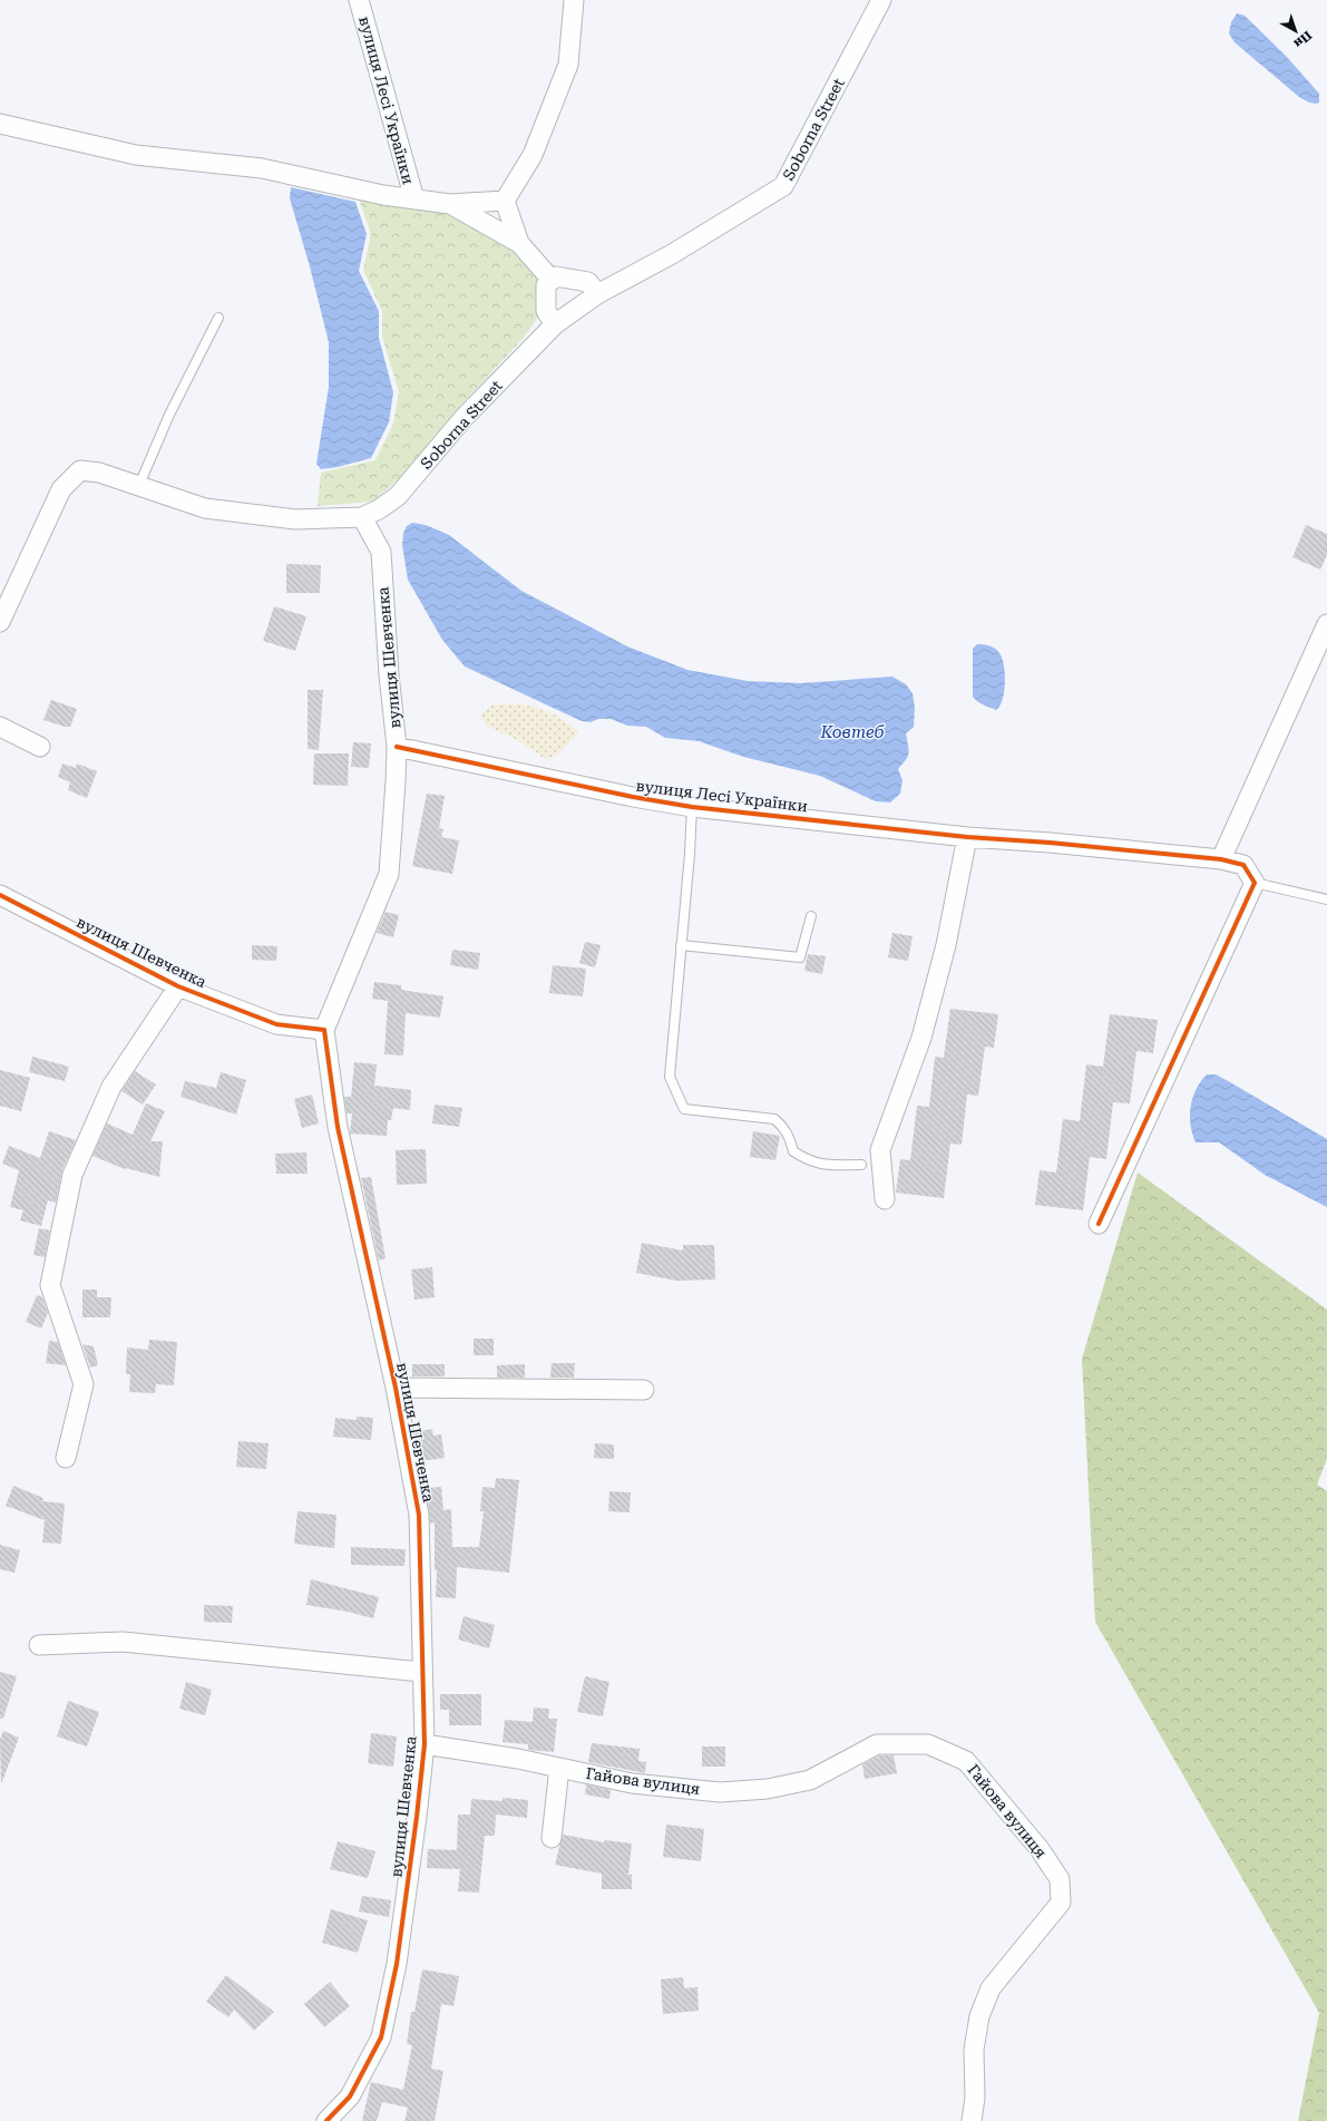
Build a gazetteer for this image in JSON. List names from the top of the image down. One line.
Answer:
{"streets":{"street":["вулиця Лесі Українки","Soborna Street","вулиця Шевченка","Гайова вулиця"]},"crossings":[["вулиця Лесі Українки","вулиця Шевченка"],["Soborna Street","вулиця Шевченка"],["вулиця Шевченка","Гайова вулиця"]],"water":["Ковтеб"],"north":"bottom right"}
